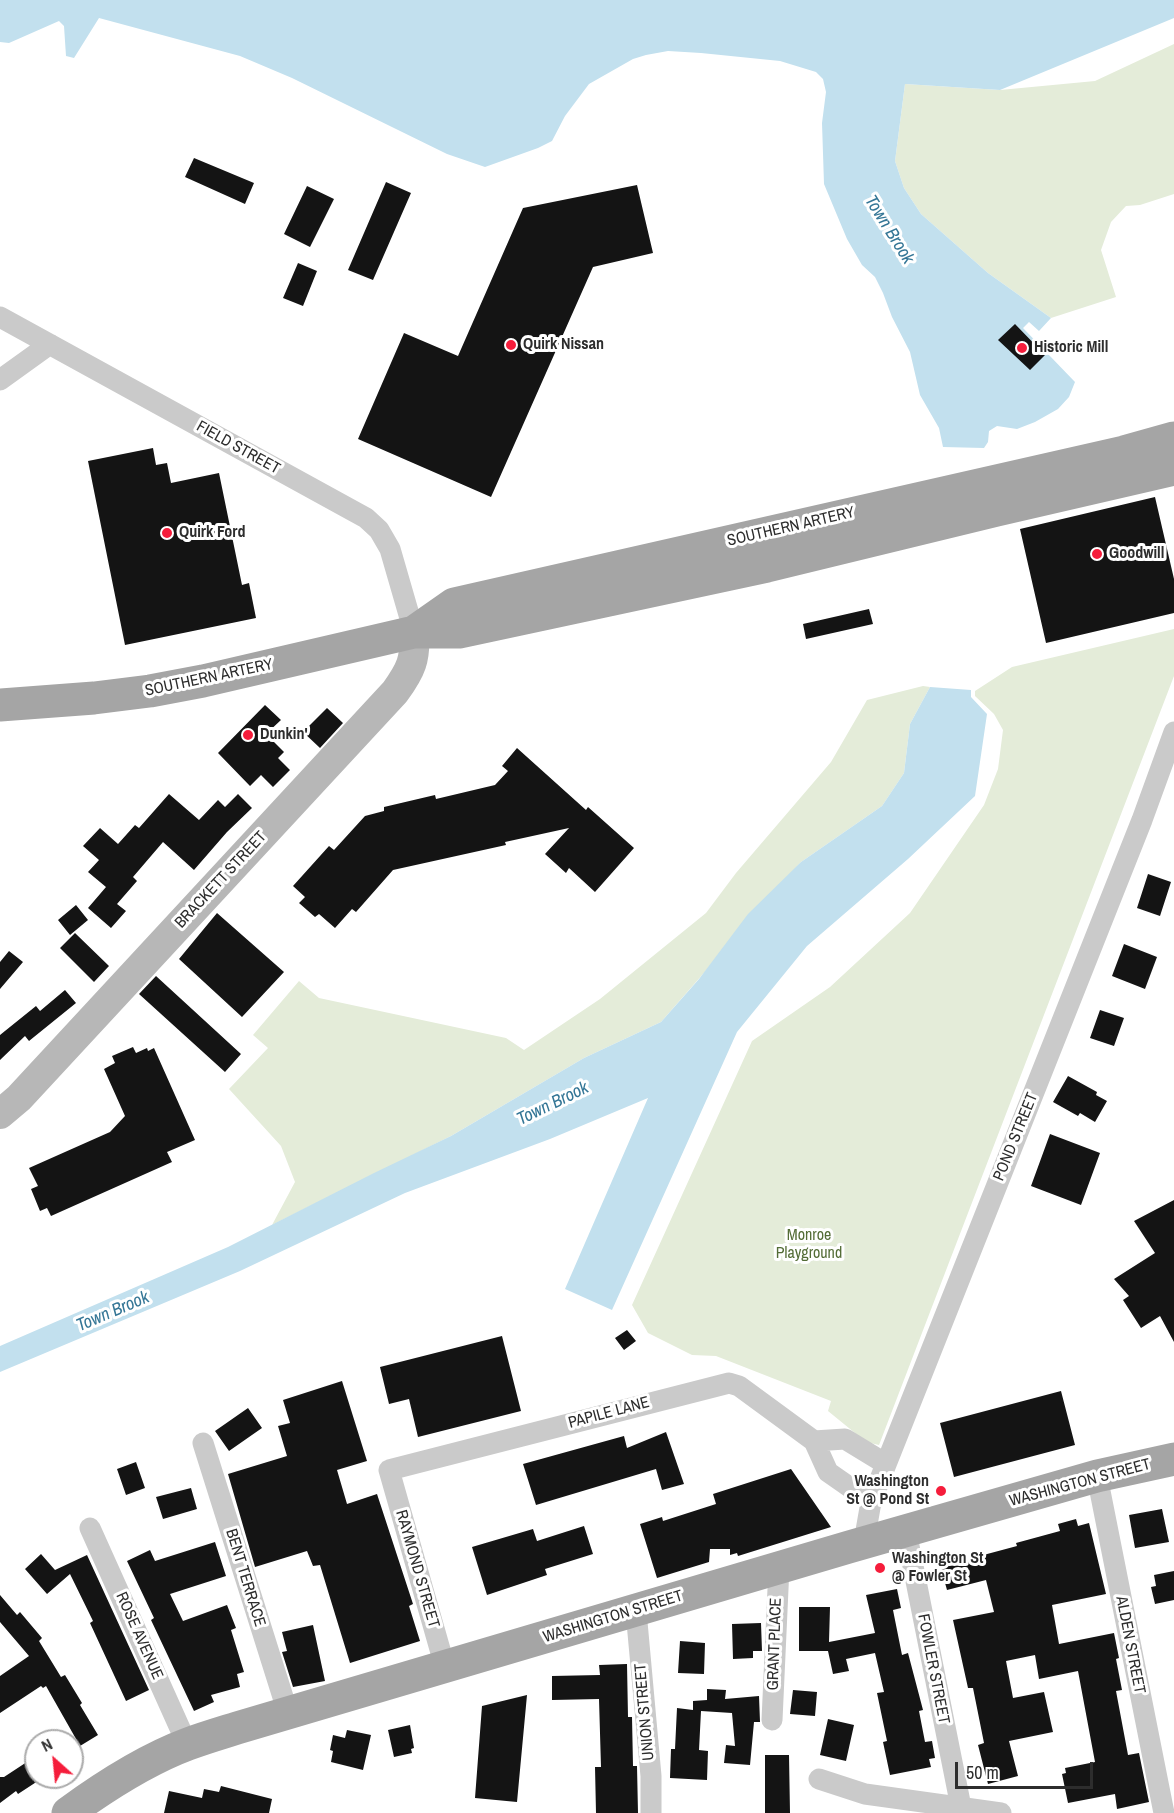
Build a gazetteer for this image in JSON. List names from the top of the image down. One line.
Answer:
{"streets":{"main road":["SOUTHERN ARTERY","WASHINGTON STREET"],"street":["FIELD STREET","BRACKETT STREET","POND STREET","PAPILE LANE","RAYMOND STREET","BENT TERRACE","ROSE AVENUE","GRANT PLACE","ALDEN STREET","FOWLER STREET","UNION STREET"]},"crossings":[["FIELD STREET","SOUTHERN ARTERY"],["FIELD STREET","BRACKETT STREET"],["SOUTHERN ARTERY","BRACKETT STREET"],["POND STREET","PAPILE LANE"],["POND STREET","WASHINGTON STREET"],["PAPILE LANE","RAYMOND STREET"],["WASHINGTON STREET","RAYMOND STREET"],["WASHINGTON STREET","BENT TERRACE"],["WASHINGTON STREET","ROSE AVENUE"],["WASHINGTON STREET","GRANT PLACE"],["WASHINGTON STREET","ALDEN STREET"],["WASHINGTON STREET","FOWLER STREET"],["WASHINGTON STREET","UNION STREET"]],"water":["Town Brook"],"parks":["Monroe Playground"],"places":["Quirk Nissan","Historic Mill","Quirk Ford","Goodwill","Dunkin'","Washington St @ Pond St","Washington St @ Fowler St"],"scale_bar":"50 m","north":"top left"}
